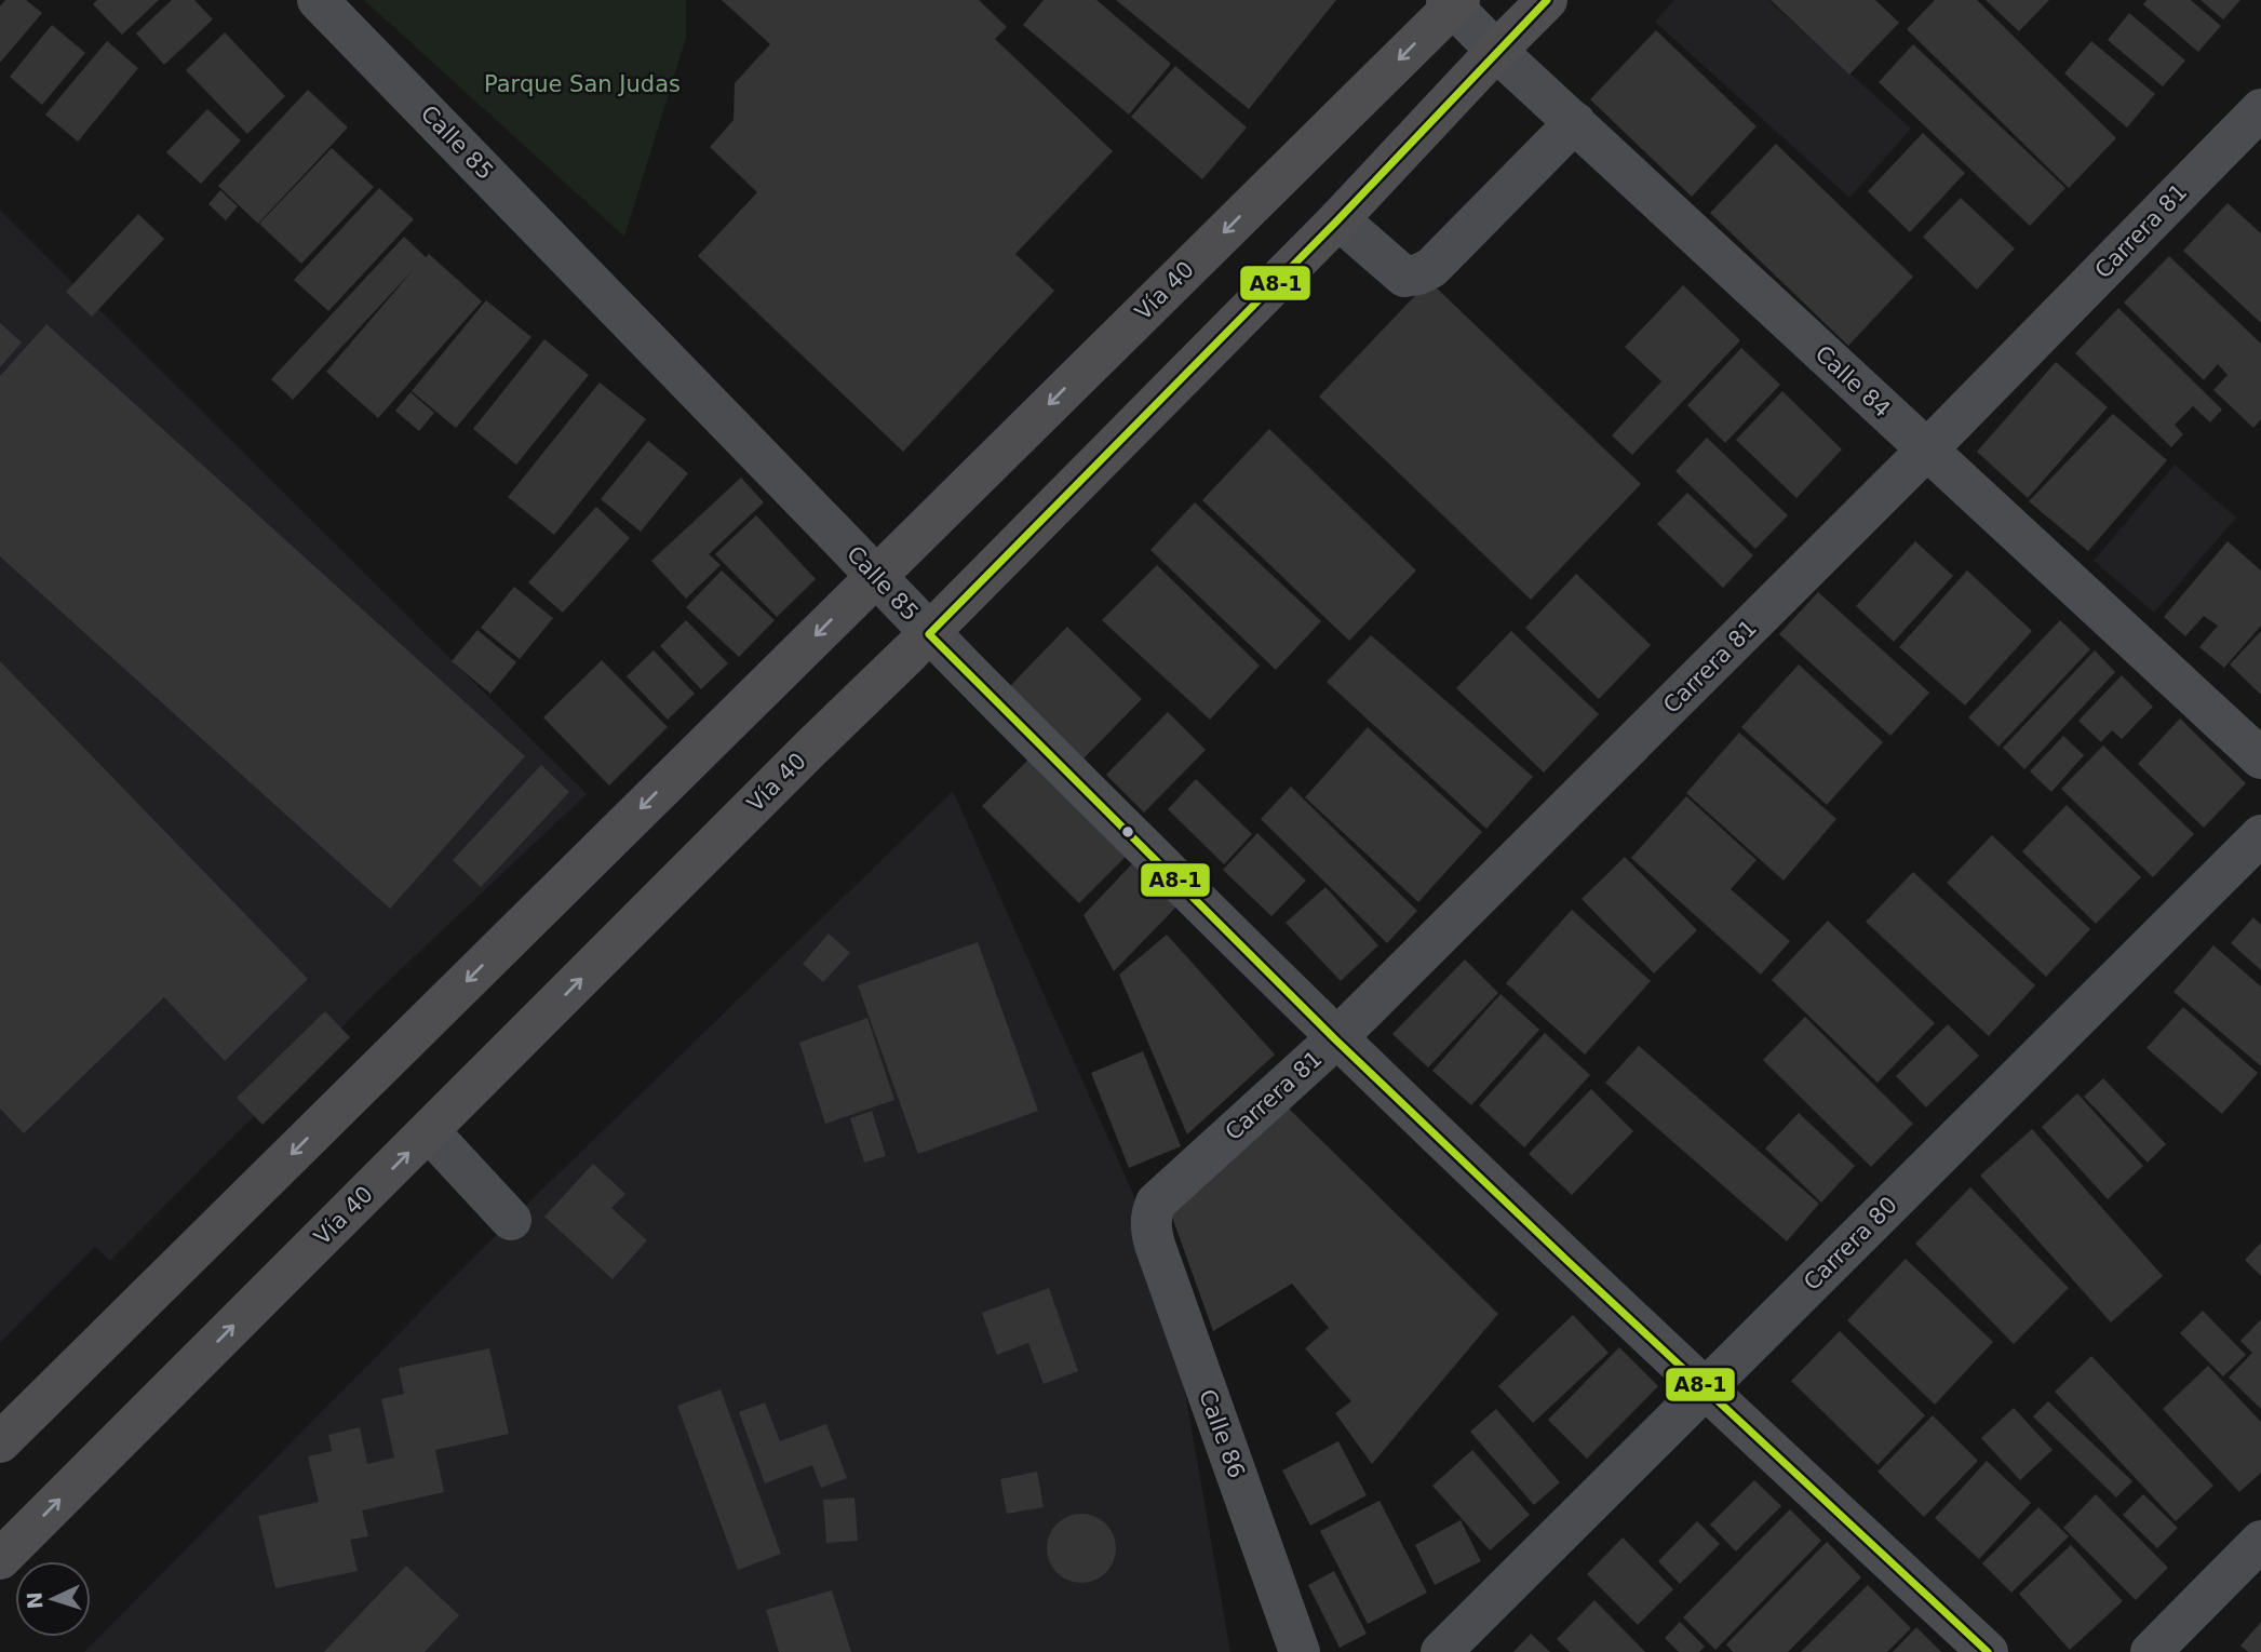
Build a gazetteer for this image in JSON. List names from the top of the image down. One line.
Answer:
{"streets":{"highway":["Vía 40"],"street":["Calle 85","Carrera 81","Calle 84","Carrera 80","Calle 86"]},"crossings":[["Calle 85","Carrera 81"],["Calle 85","Vía 40"],["Calle 85","Carrera 80"],["Carrera 81","Calle 84"],["Carrera 81","Calle 86"],["Vía 40","Calle 84"]],"parks":["Parque San Judas"],"lines":["transit line A8-1"],"north":"left"}
